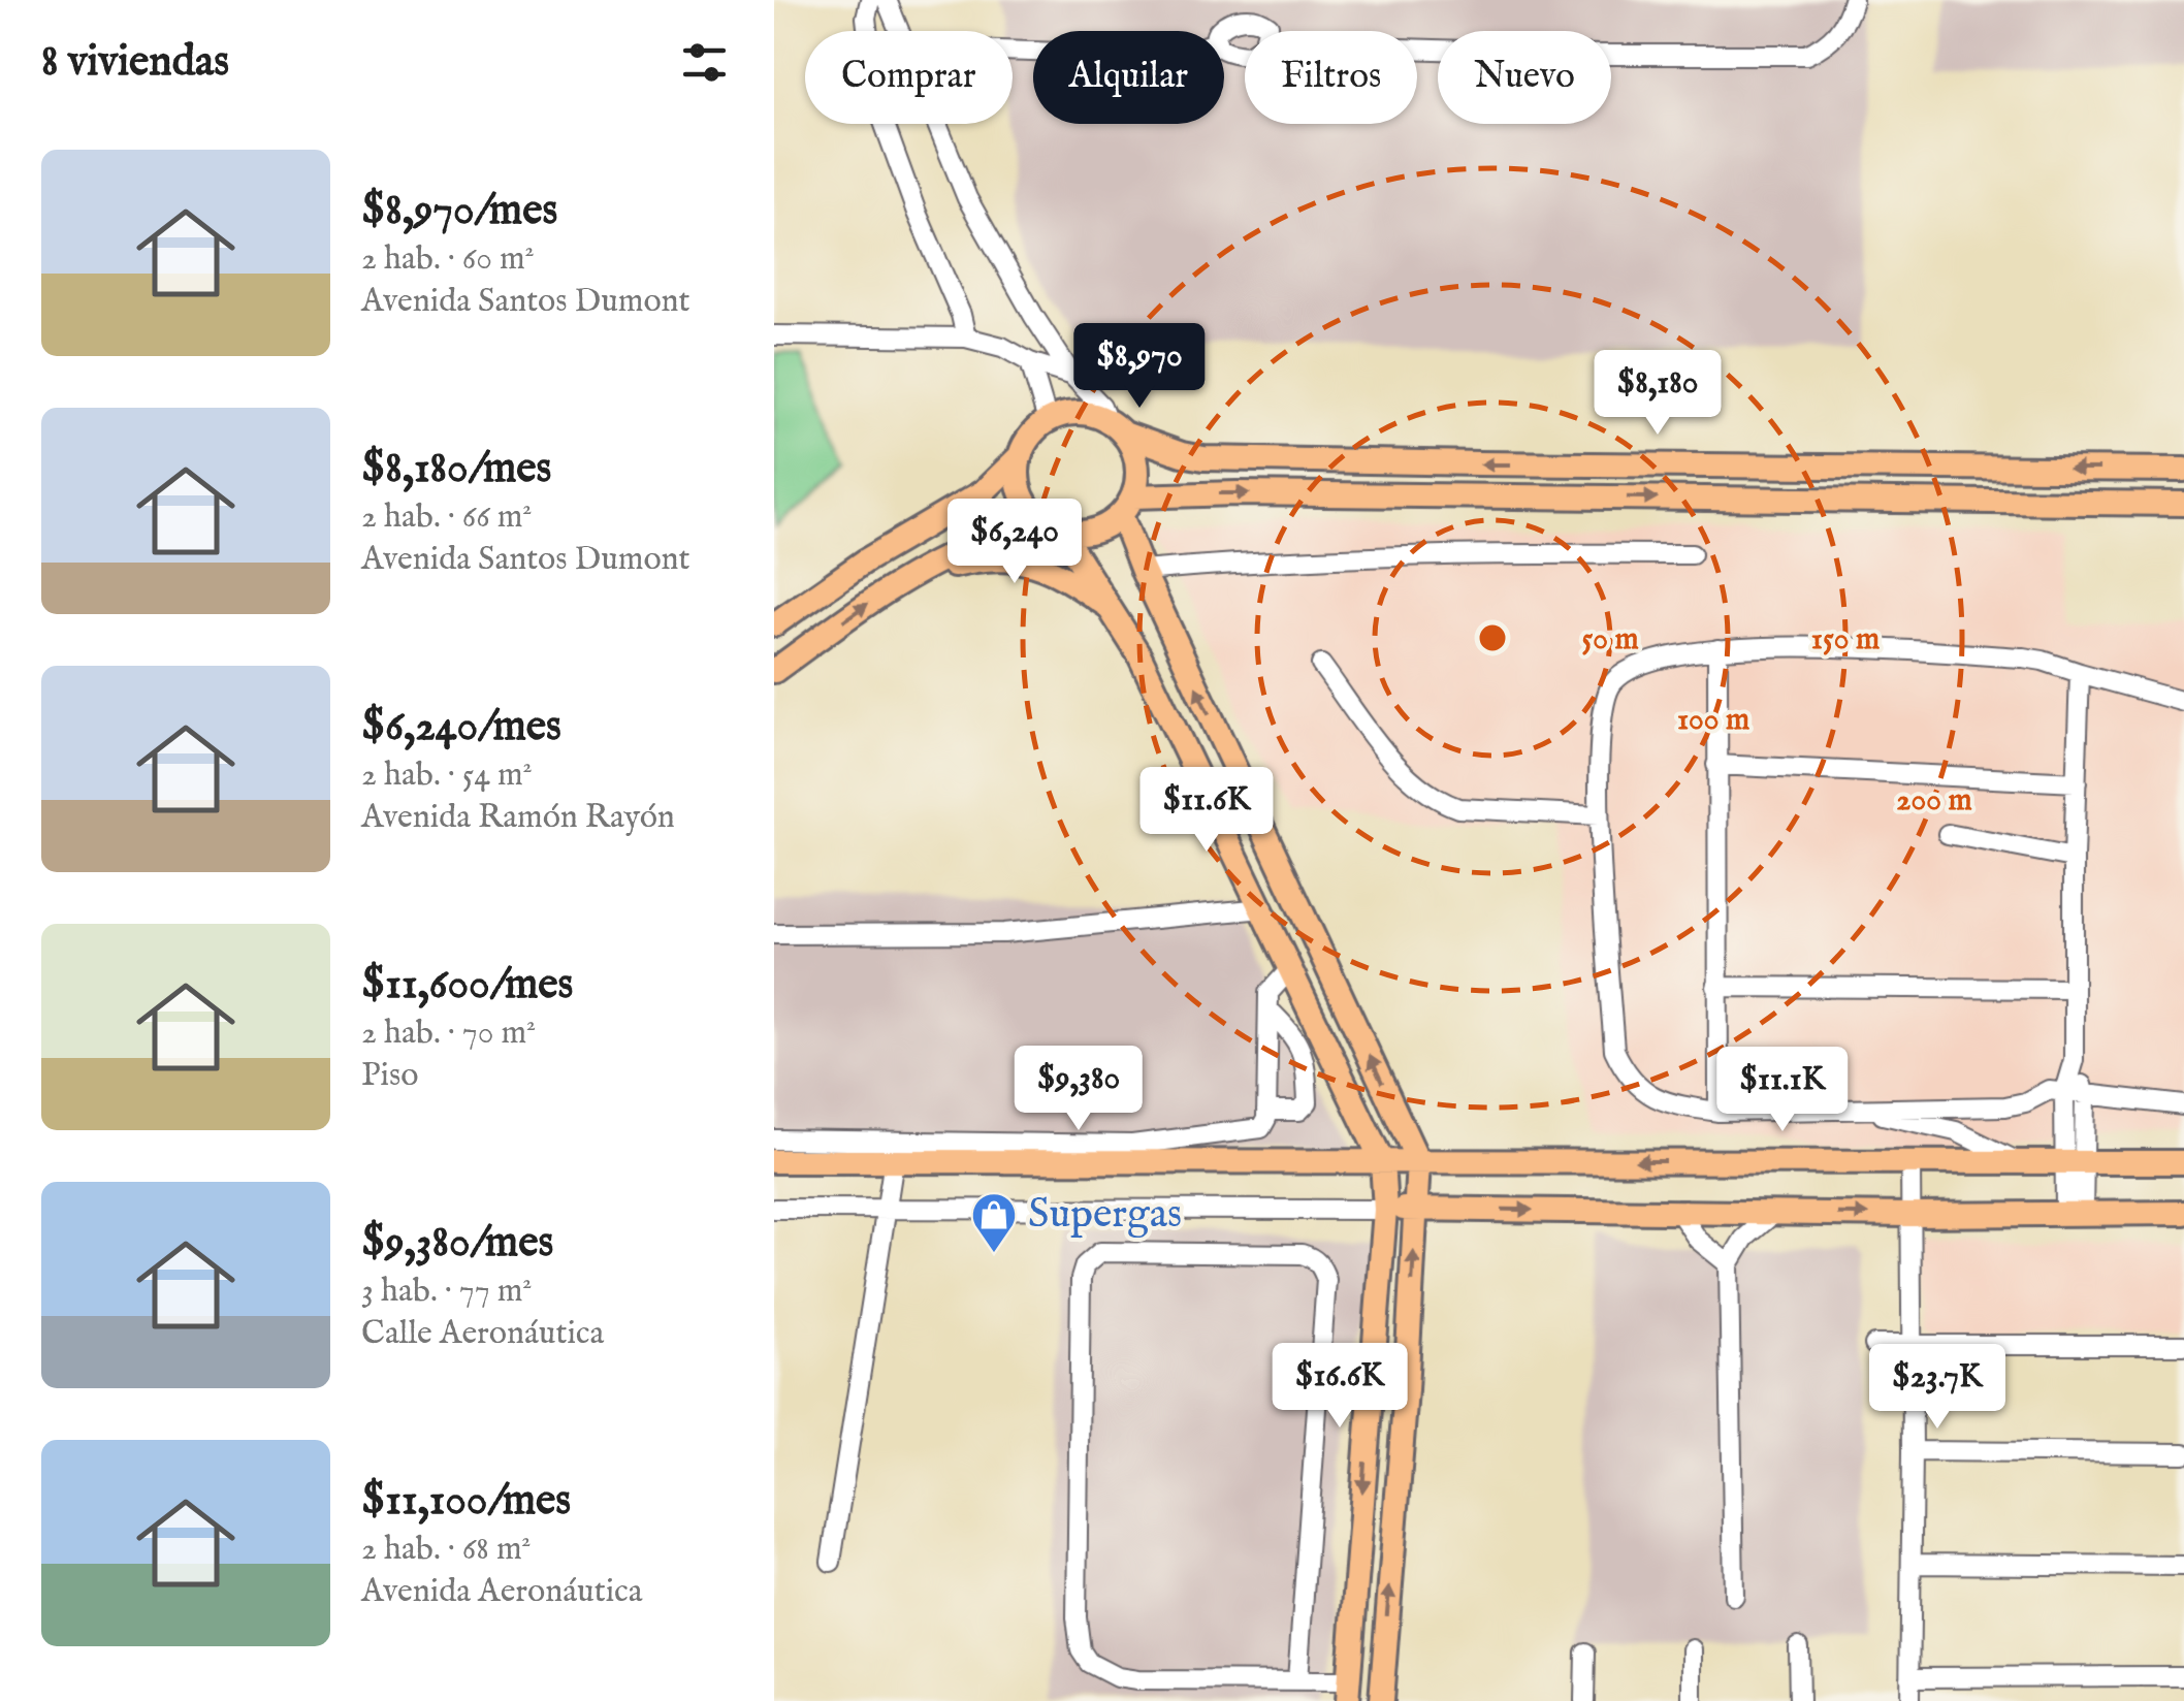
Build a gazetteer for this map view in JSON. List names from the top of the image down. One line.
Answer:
{"places":{"shop":["Supergas"]},"page":{"heading":"8 viviendas","chip":["Comprar","Alquilar","Filtros","Nuevo"],"list":[{"name":"$8,970/mes","note":"2 hab. · 60 m² · Avenida Santos Dumont"},{"name":"$8,180/mes","note":"2 hab. · 66 m² · Avenida Santos Dumont"},{"name":"$6,240/mes","note":"2 hab. · 54 m² · Avenida Ramón Rayón"},{"name":"$11,600/mes","note":"2 hab. · 70 m² · Piso"},{"name":"$9,380/mes","note":"3 hab. · 77 m² · Calle Aeronáutica"},{"name":"$11,100/mes","note":"2 hab. · 68 m² · Avenida Aeronáutica"}],"price":["$8,970","$8,180","$6,240","$11.6K","$9,380","$11.1K","$16.6K","$23.7K"]},"rings":["50 m","150 m","100 m","200 m"]}
